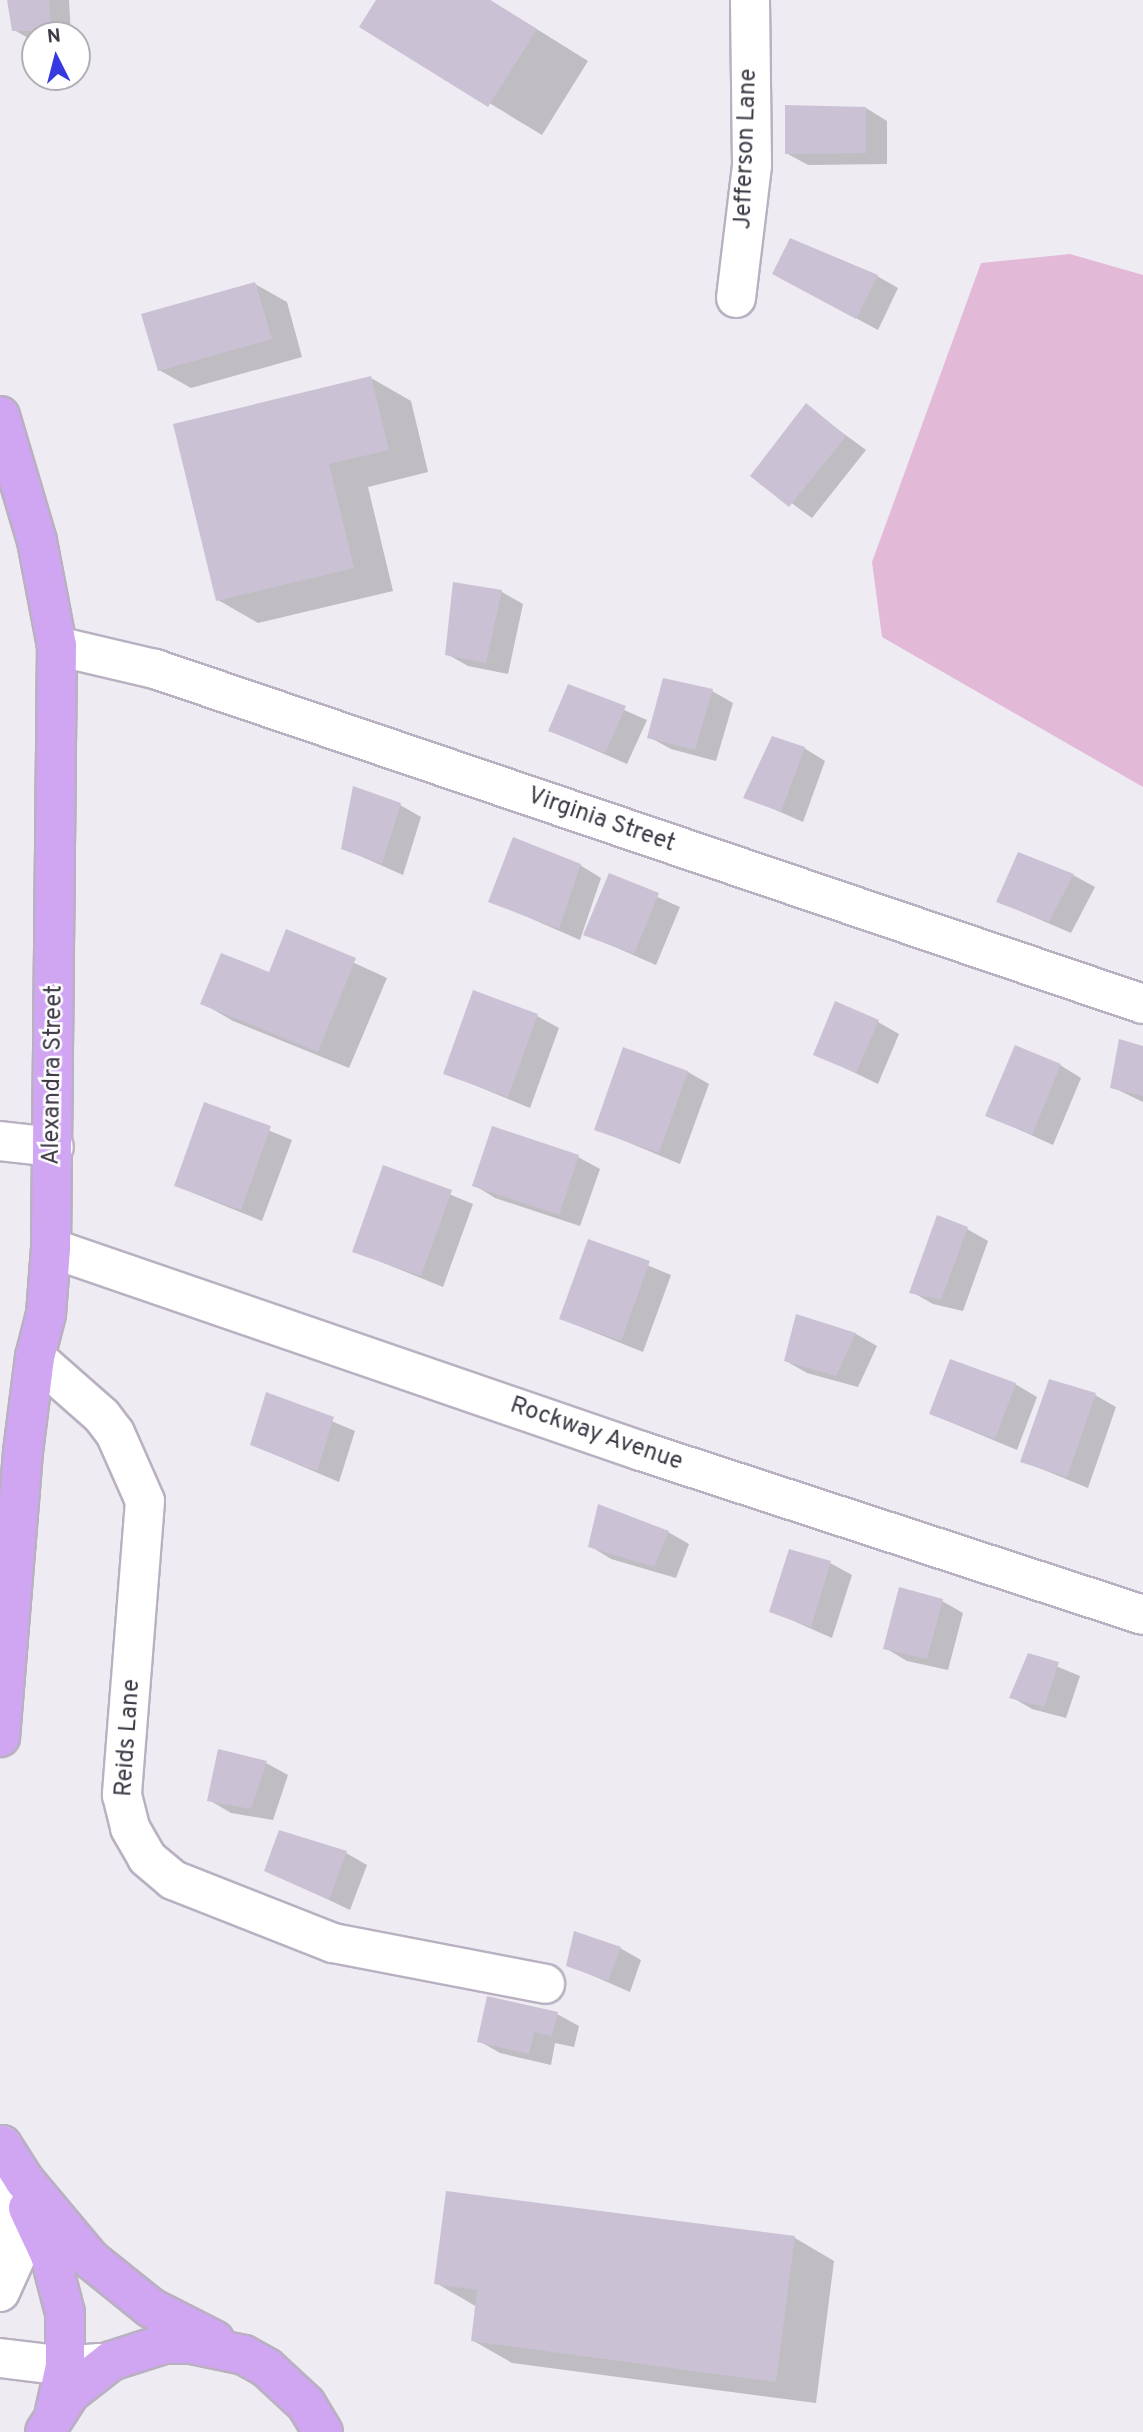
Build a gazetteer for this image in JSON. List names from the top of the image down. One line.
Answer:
{"streets":{"main road":["Alexandra Street"],"street":["Jefferson Lane","Virginia Street","Rockway Avenue","Reids Lane"]},"crossings":[["Virginia Street","Alexandra Street"],["Alexandra Street","Rockway Avenue"],["Alexandra Street","Reids Lane"]],"north":"top"}
